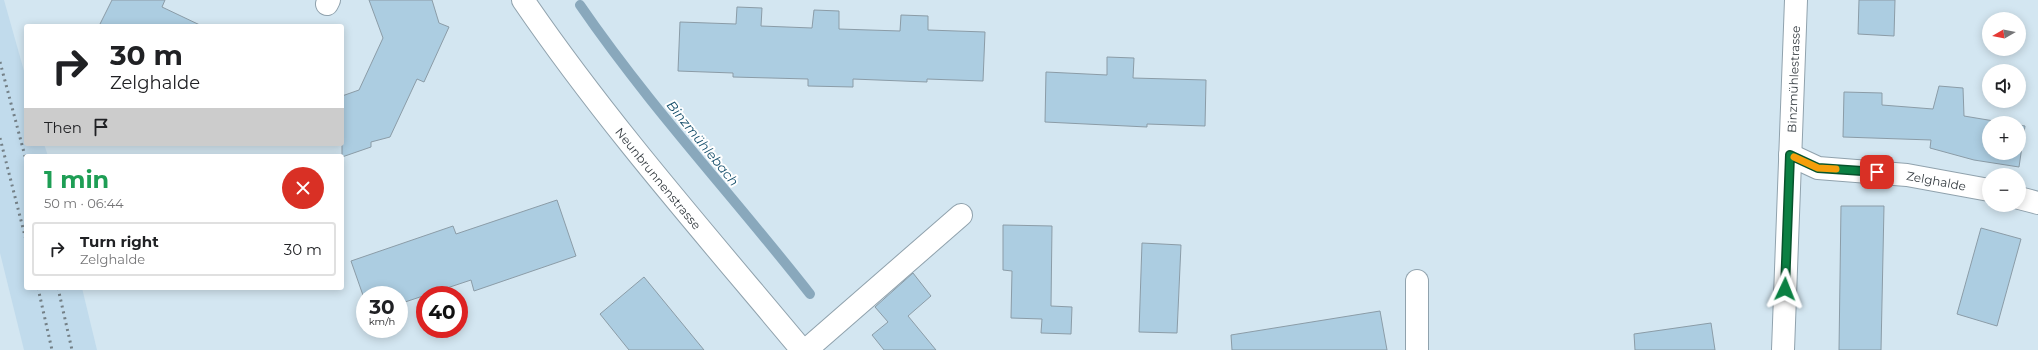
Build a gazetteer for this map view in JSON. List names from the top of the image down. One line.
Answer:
{"streets":{"street":["Binzmühlestrasse","Neunbrunnenstrasse","Zelghalde"]},"crossings":[["Binzmühlestrasse","Zelghalde"]],"water":["Binzmühlebach"],"north":"left","page":{"map_buttons":["+","−"],"turn":["30 m","Zelghalde"],"then":"Then","heading":["1 min","50 m · 06:44"],"list":[{"name":"Turn right","note":"Zelghalde","value":"30 m"}],"speed":"30 km/h","limit":"40"}}
